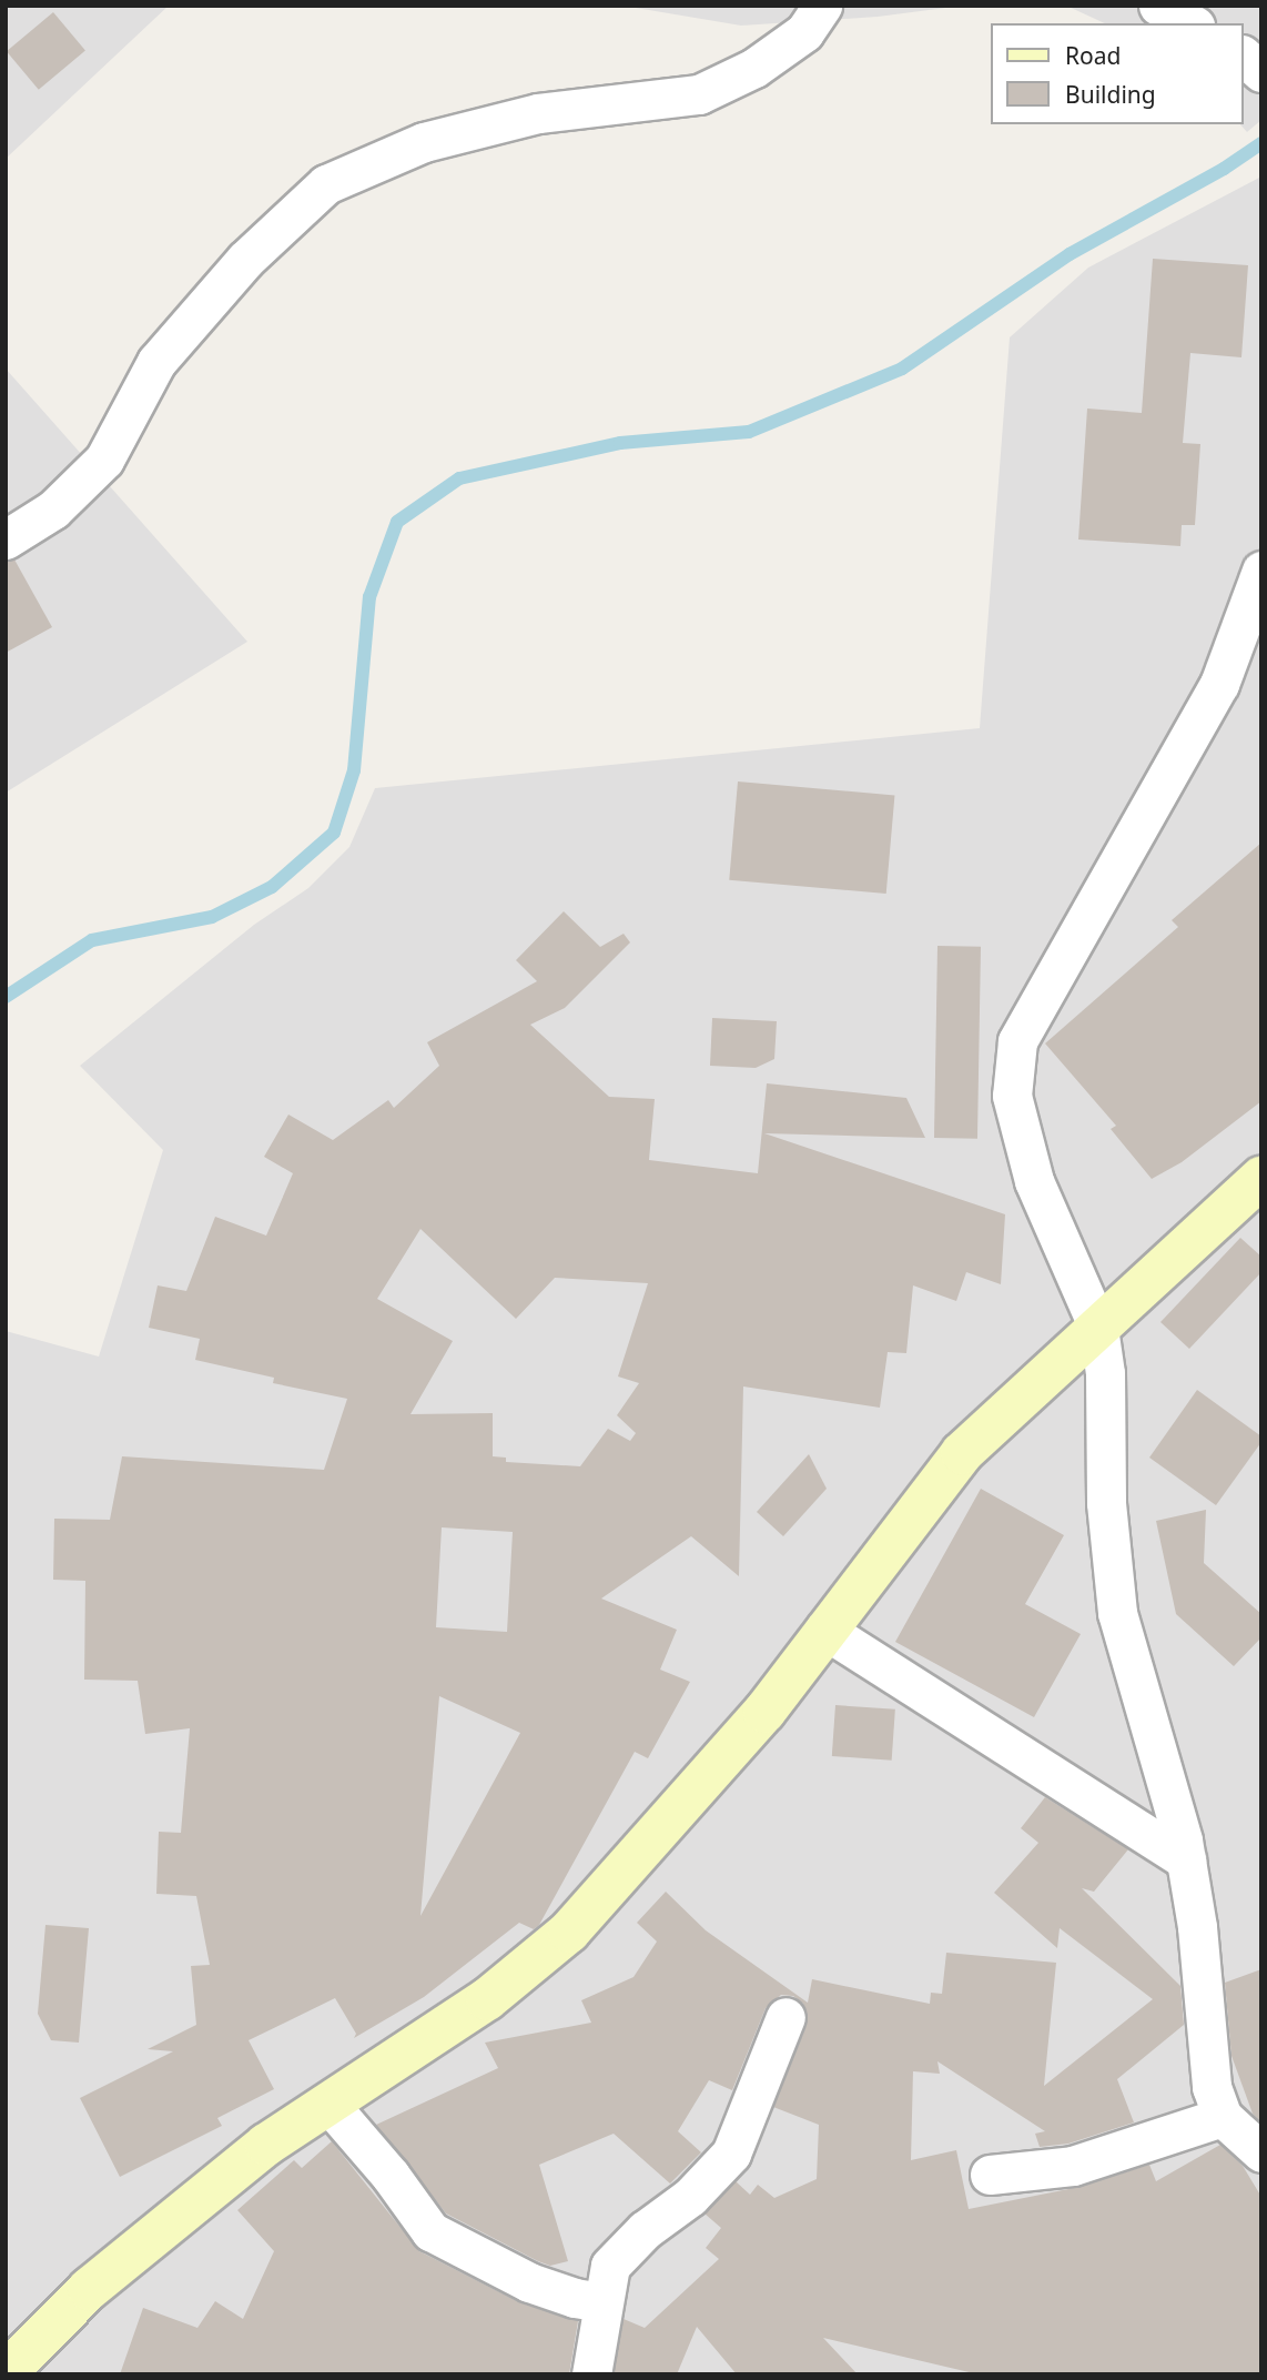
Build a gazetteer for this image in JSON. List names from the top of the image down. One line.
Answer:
{"legend":["Road","Building"]}
